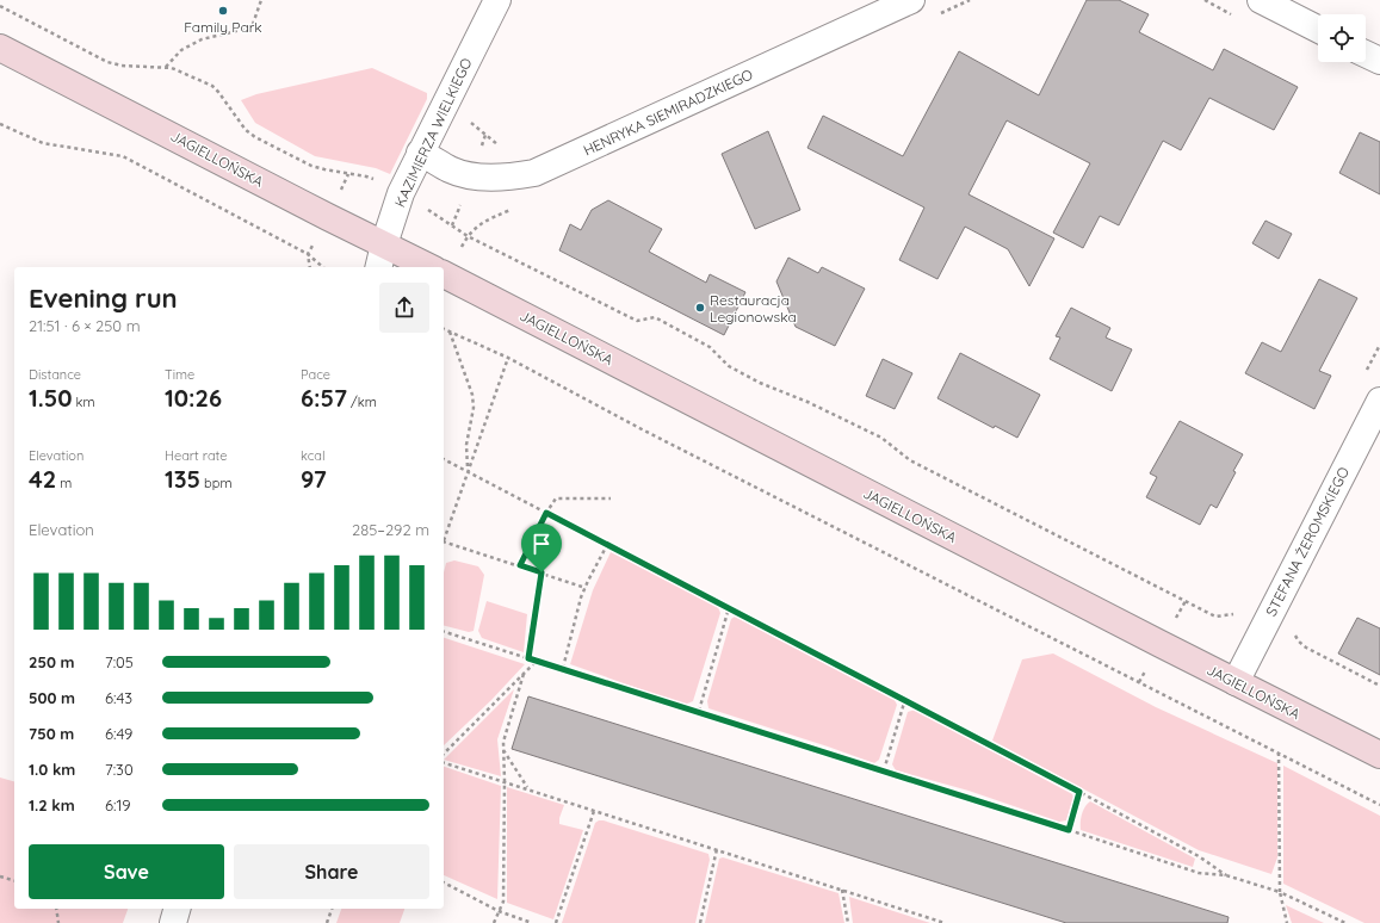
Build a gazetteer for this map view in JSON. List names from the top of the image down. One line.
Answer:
{"streets":{"street":["HENRYKA SIEMIRADZKIEGO","KAZIMIERZA WIELKIEGO","JAGIELLOŃSKA","STEFANA ŻEROMSKIEGO"]},"crossings":[["HENRYKA SIEMIRADZKIEGO","KAZIMIERZA WIELKIEGO"],["KAZIMIERZA WIELKIEGO","JAGIELLOŃSKA"],["JAGIELLOŃSKA","STEFANA ŻEROMSKIEGO"]],"places":["Family Park","Restauracja Legionowska"],"page":{"heading":["Evening run","21:51 · 6 × 250 m"],"stats":[["Distance","1.50 km"],["Time","10:26"],["Pace","6:57 /km"],["Elevation","42 m"],["Heart rate","135 bpm"],["kcal","97"]],"chart":["Elevation","285–292 m"],"list":[{"name":"250 m","note":"7:05"},{"name":"500 m","note":"6:43"},{"name":"750 m","note":"6:49"},{"name":"1.0 km","note":"7:30"},{"name":"1.2 km","note":"6:19"}],"buttons":["Save","Share"]}}
